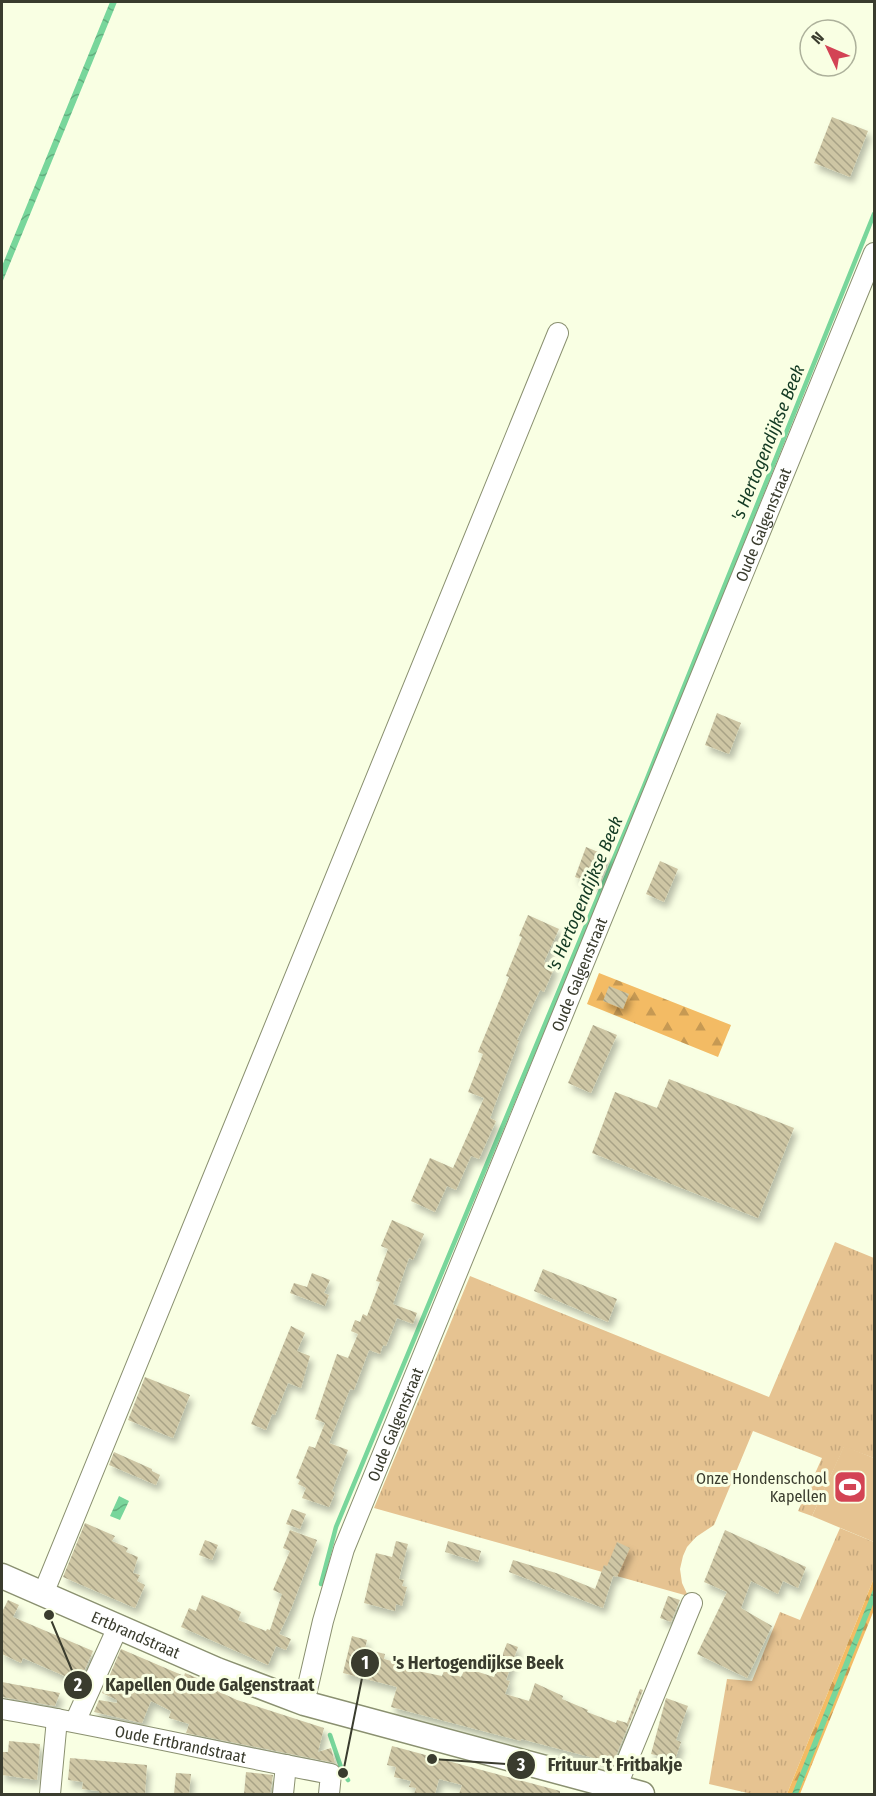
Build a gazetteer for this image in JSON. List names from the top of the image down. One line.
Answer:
{"streets":{"main road":["Ertbrandstraat"],"street":["Oude Galgenstraat","Oude Ertbrandstraat"]},"crossings":[["Oude Galgenstraat","Ertbrandstraat"]],"water":["'s Hertogendijkse Beek"],"places":{"sports":["Onze Hondenschool Kapellen"],"other":["Kapellen Oude Galgenstraat","Frituur 't Fritbakje","'s Hertogendijkse Beek"]},"north":"top left"}
